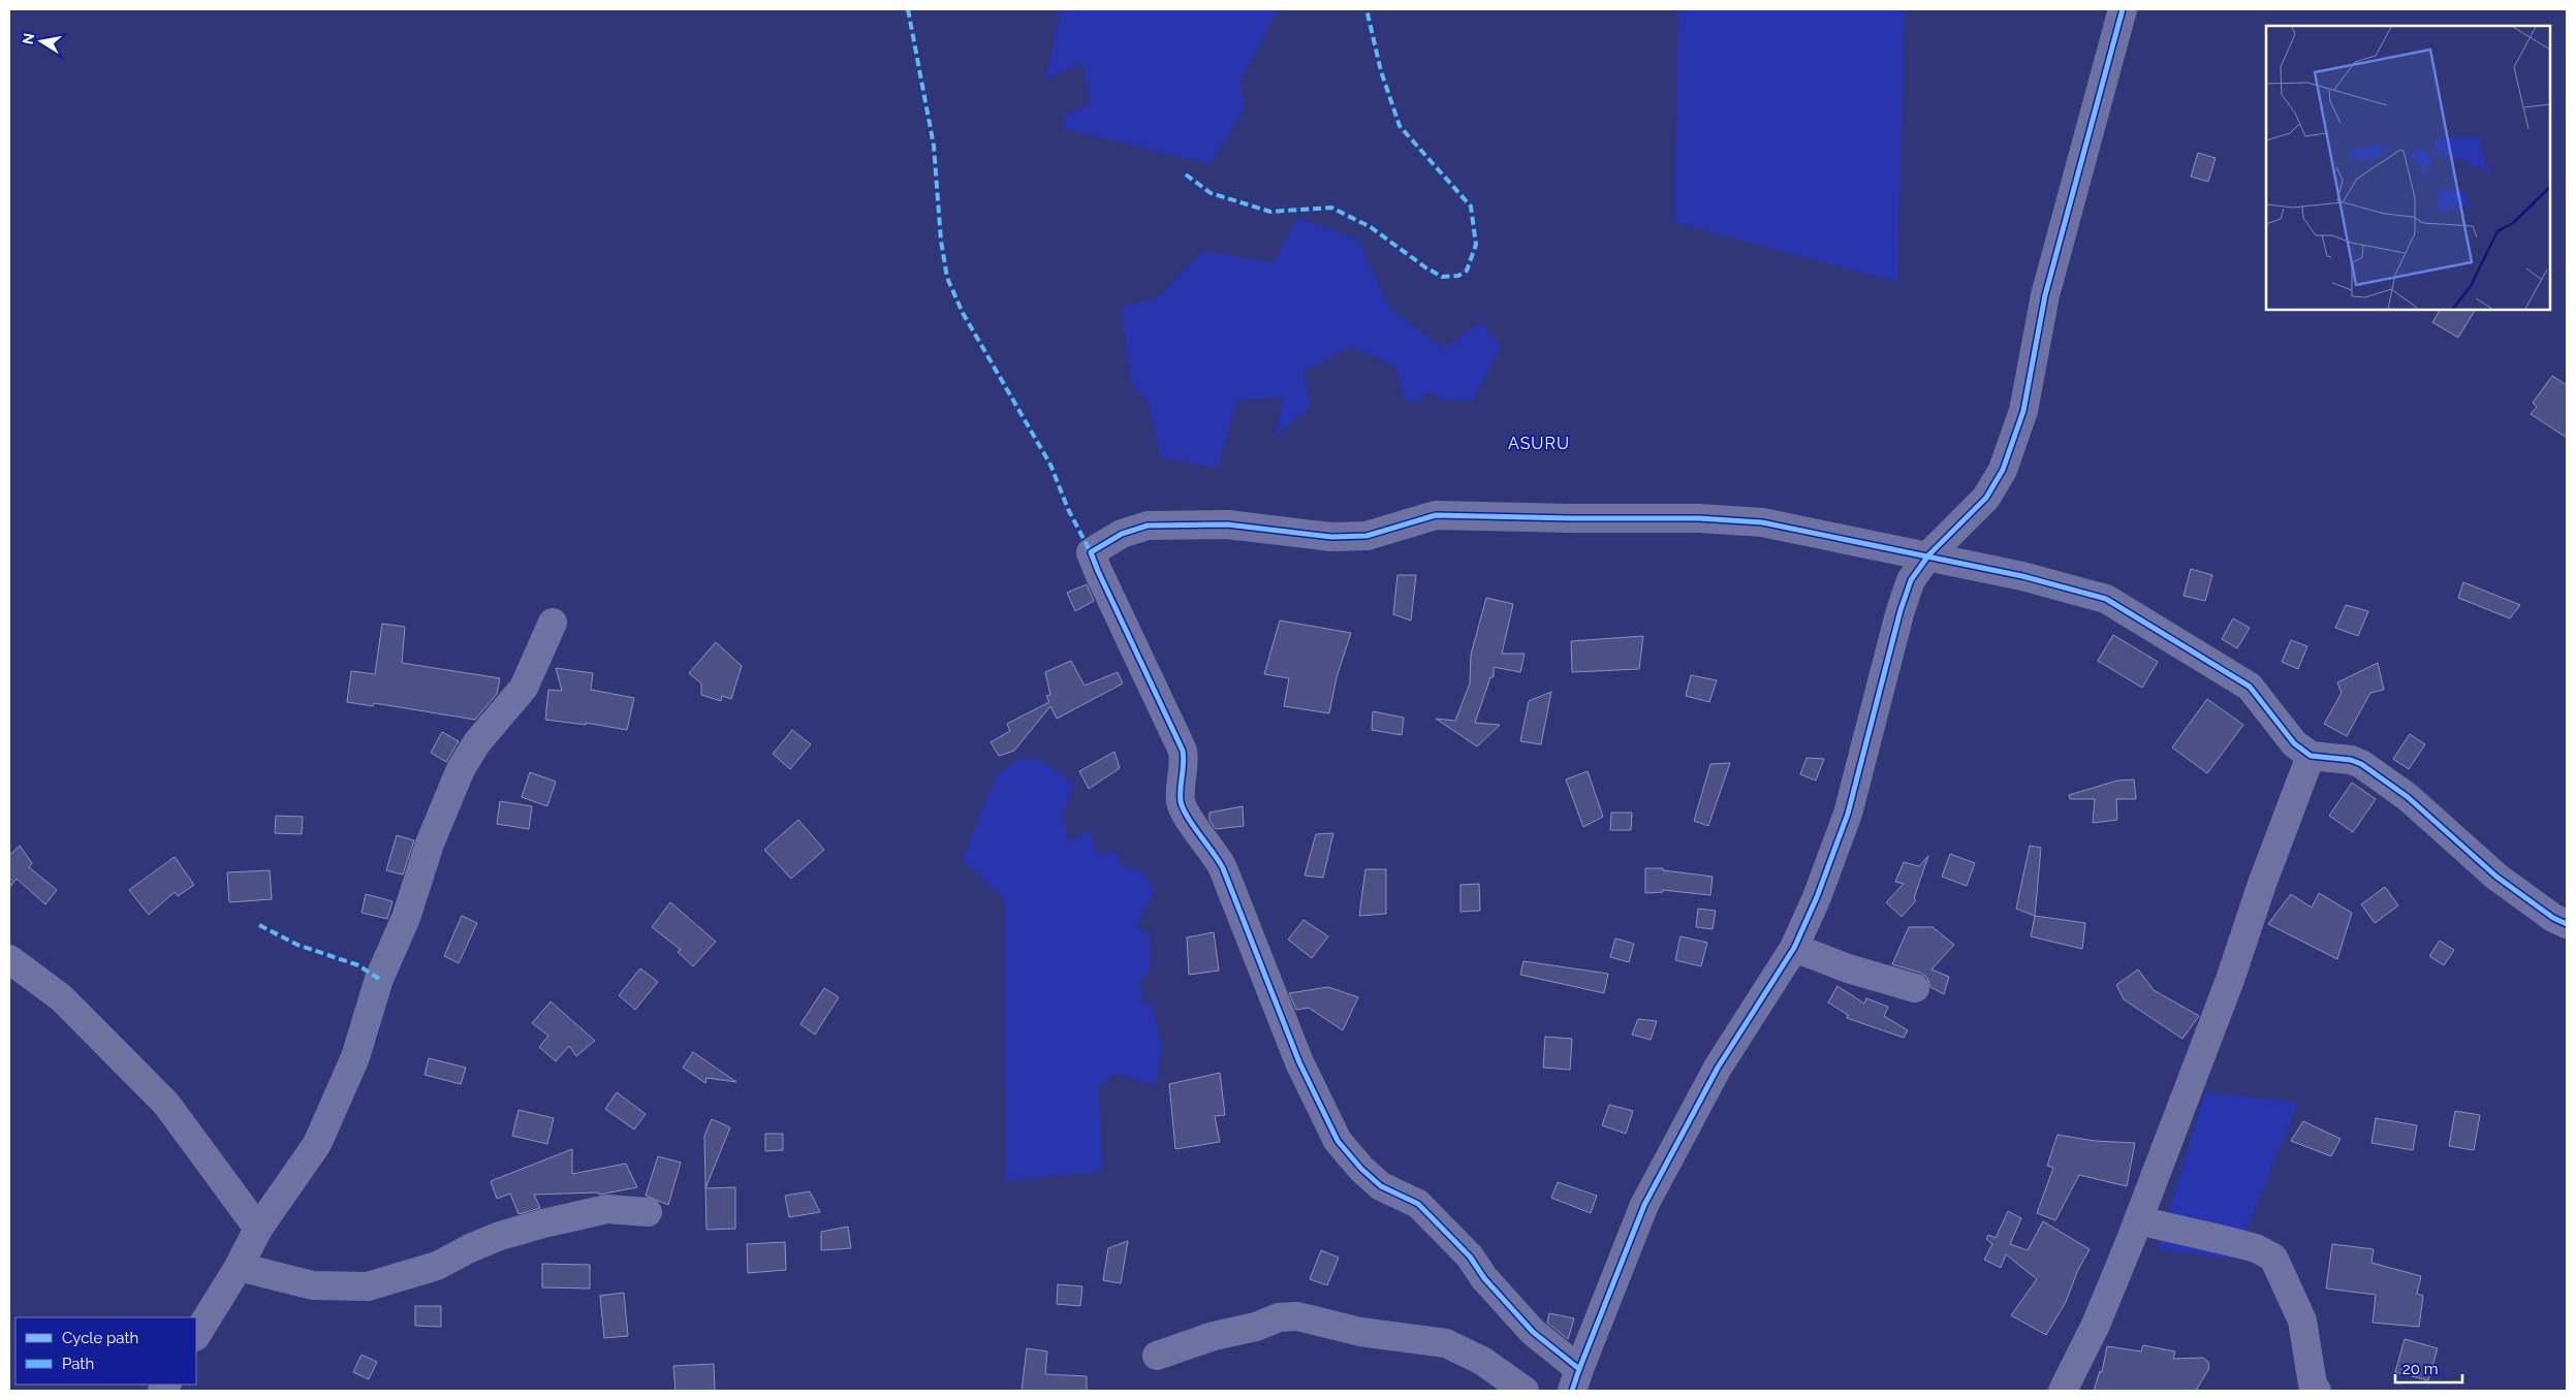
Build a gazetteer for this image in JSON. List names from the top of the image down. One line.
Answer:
{"districts":["ASURU"],"legend":["Cycle path","Path"],"scale_bar":"20 m","north":"left"}
